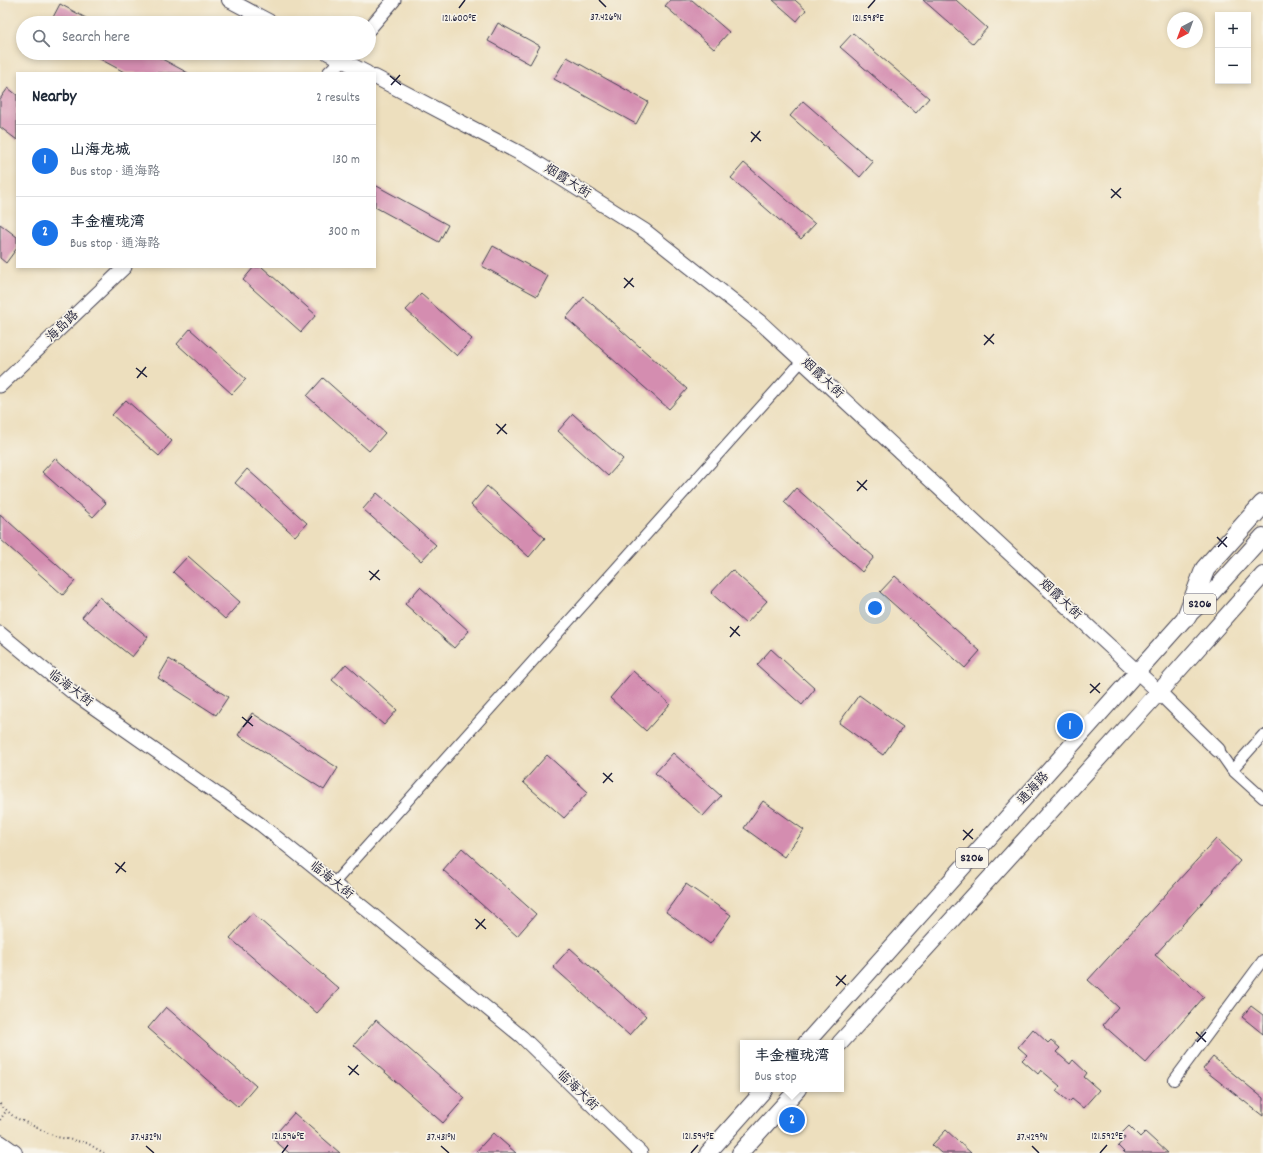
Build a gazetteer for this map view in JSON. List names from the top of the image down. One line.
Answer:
{"streets":{"main road":["烟霞大街","S206","通海路"],"street":["海岛路","临海大街"]},"crossings":[["烟霞大街","通海路"]],"north":"bottom left","page":{"map_buttons":["+","−"],"search":"Search here","heading":["Nearby","2 results"],"list":[{"mark":"1","name":"山海龙城","note":"Bus stop · 通海路","value":"130 m"},{"mark":"2","name":"丰金檀珑湾","note":"Bus stop · 通海路","value":"300 m"}],"pins":["1","2"],"popup":["丰金檀珑湾","Bus stop"]},"coordinates":["37.426°N","121.600°E","121.598°E","121.596°E","121.594°E","121.592°E","37.432°N","37.431°N","37.429°N"]}
